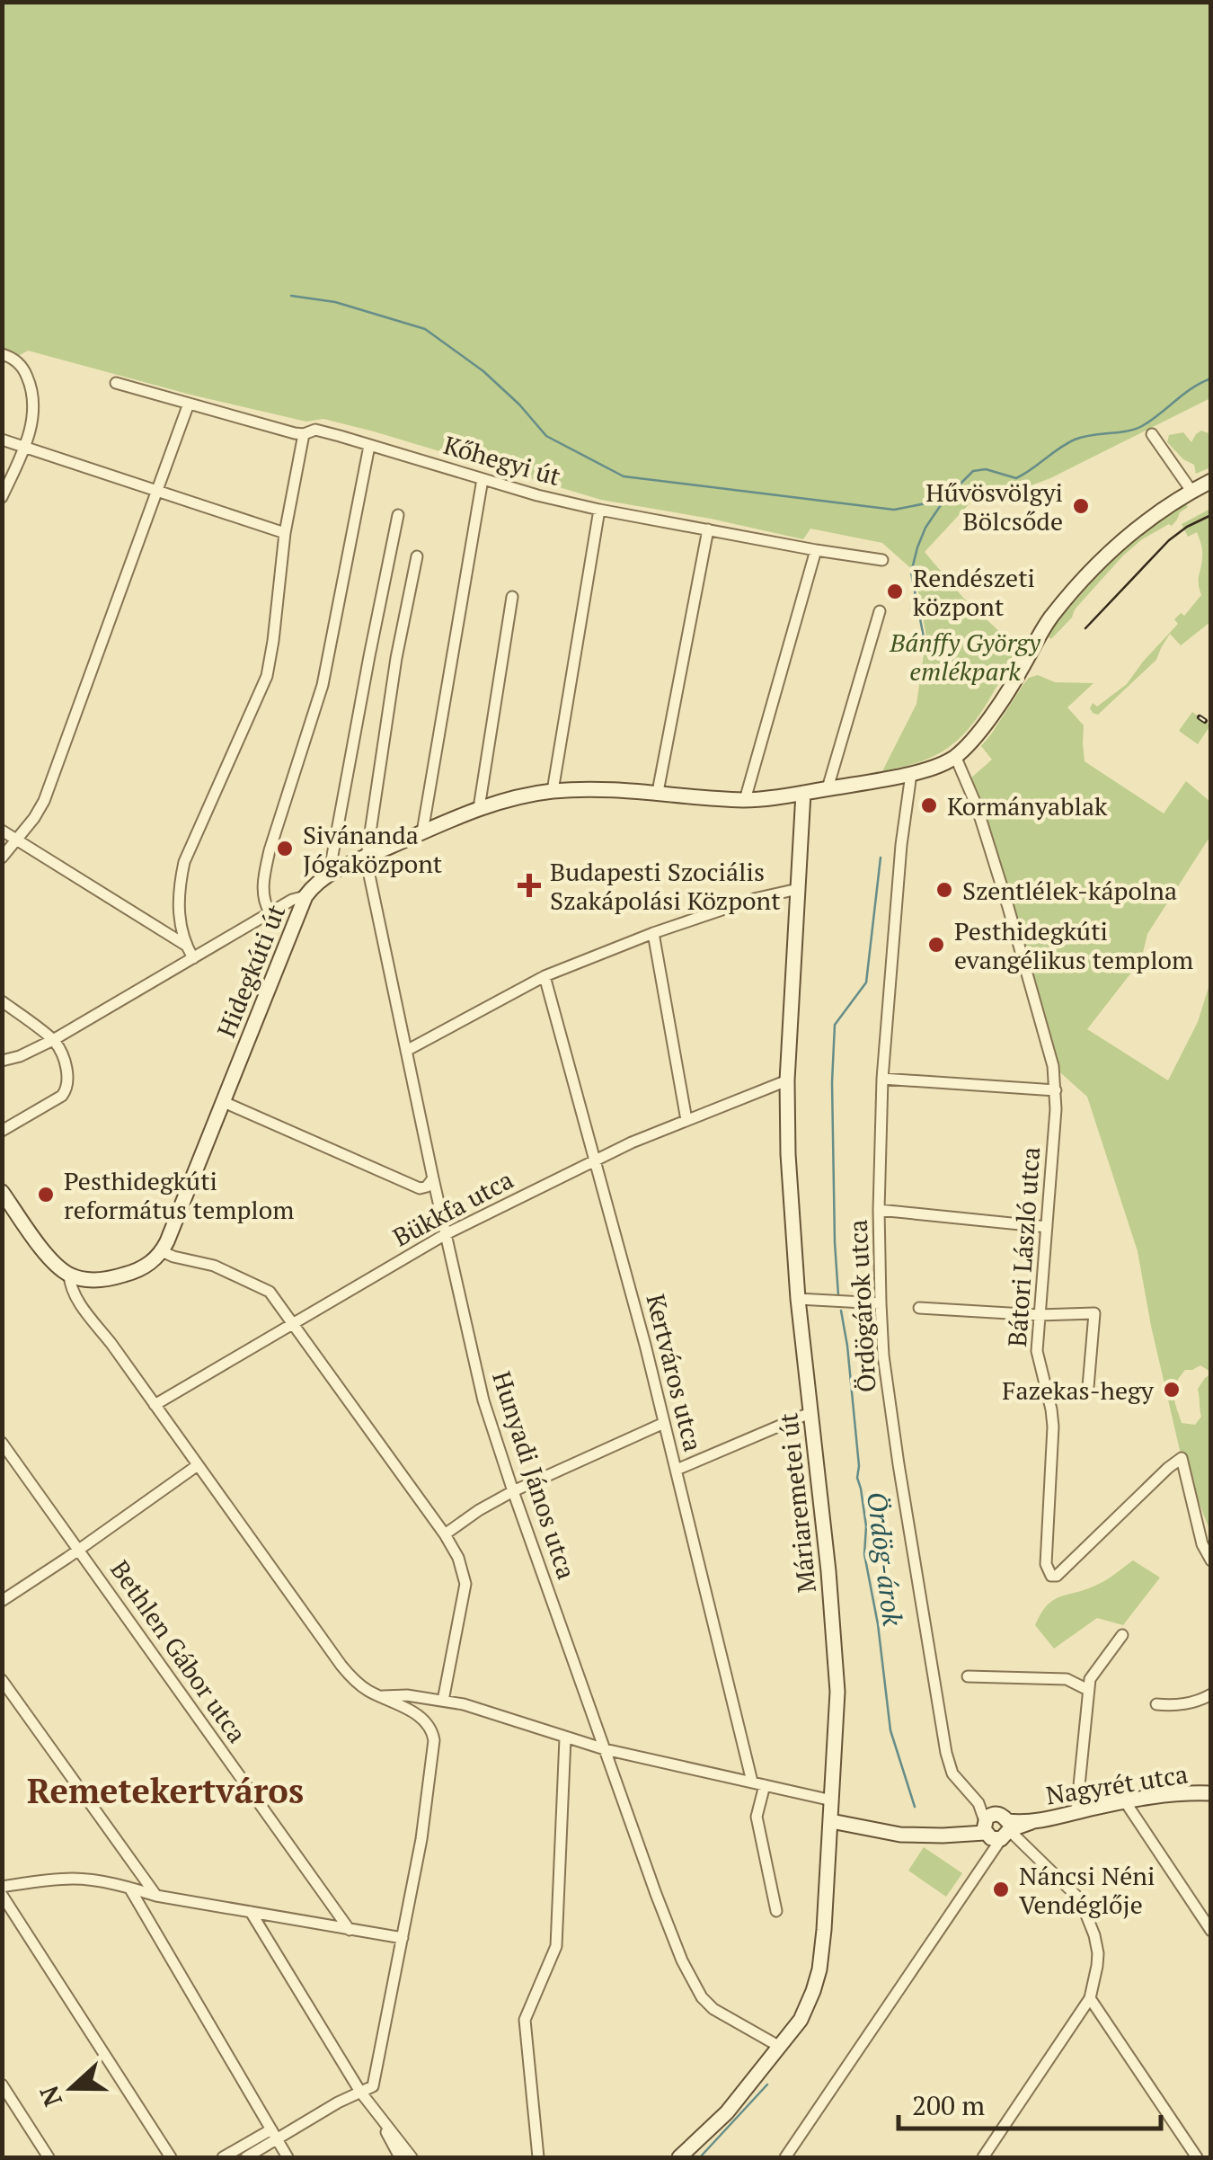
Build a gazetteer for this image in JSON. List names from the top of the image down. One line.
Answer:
{"streets":{"street":["Kőhegyi út","Hidegkúti út","Bükkfa utca","Bátori László utca","Ördögárok utca","Kertváros utca","Hunyadi János utca","Máriaremetei út","Bethlen Gábor utca","Nagyrét utca"]},"crossings":[["Hidegkúti út","Bátori László utca"],["Hidegkúti út","Ördögárok utca"],["Hidegkúti út","Hunyadi János utca"],["Hidegkúti út","Máriaremetei út"],["Bükkfa utca","Kertváros utca"],["Bükkfa utca","Hunyadi János utca"],["Bükkfa utca","Máriaremetei út"],["Ördögárok utca","Nagyrét utca"],["Hunyadi János utca","Máriaremetei út"],["Máriaremetei út","Nagyrét utca"]],"districts":["Remetekertváros"],"water":["Ördög-árok"],"parks":["Bánffy György emlékpark"],"places":{"other":["Hűvösvölgyi Bölcsőde","Rendészeti központ","Kormányablak","Sivánanda Jógaközpont","Szentlélek-kápolna","Pesthidegkúti evangélikus templom","Pesthidegkúti református templom","Fazekas-hegy","Náncsi Néni Vendéglője"],"health":["Budapesti Szociális Szakápolási Központ"]},"scale_bar":"200 m","north":"left"}
